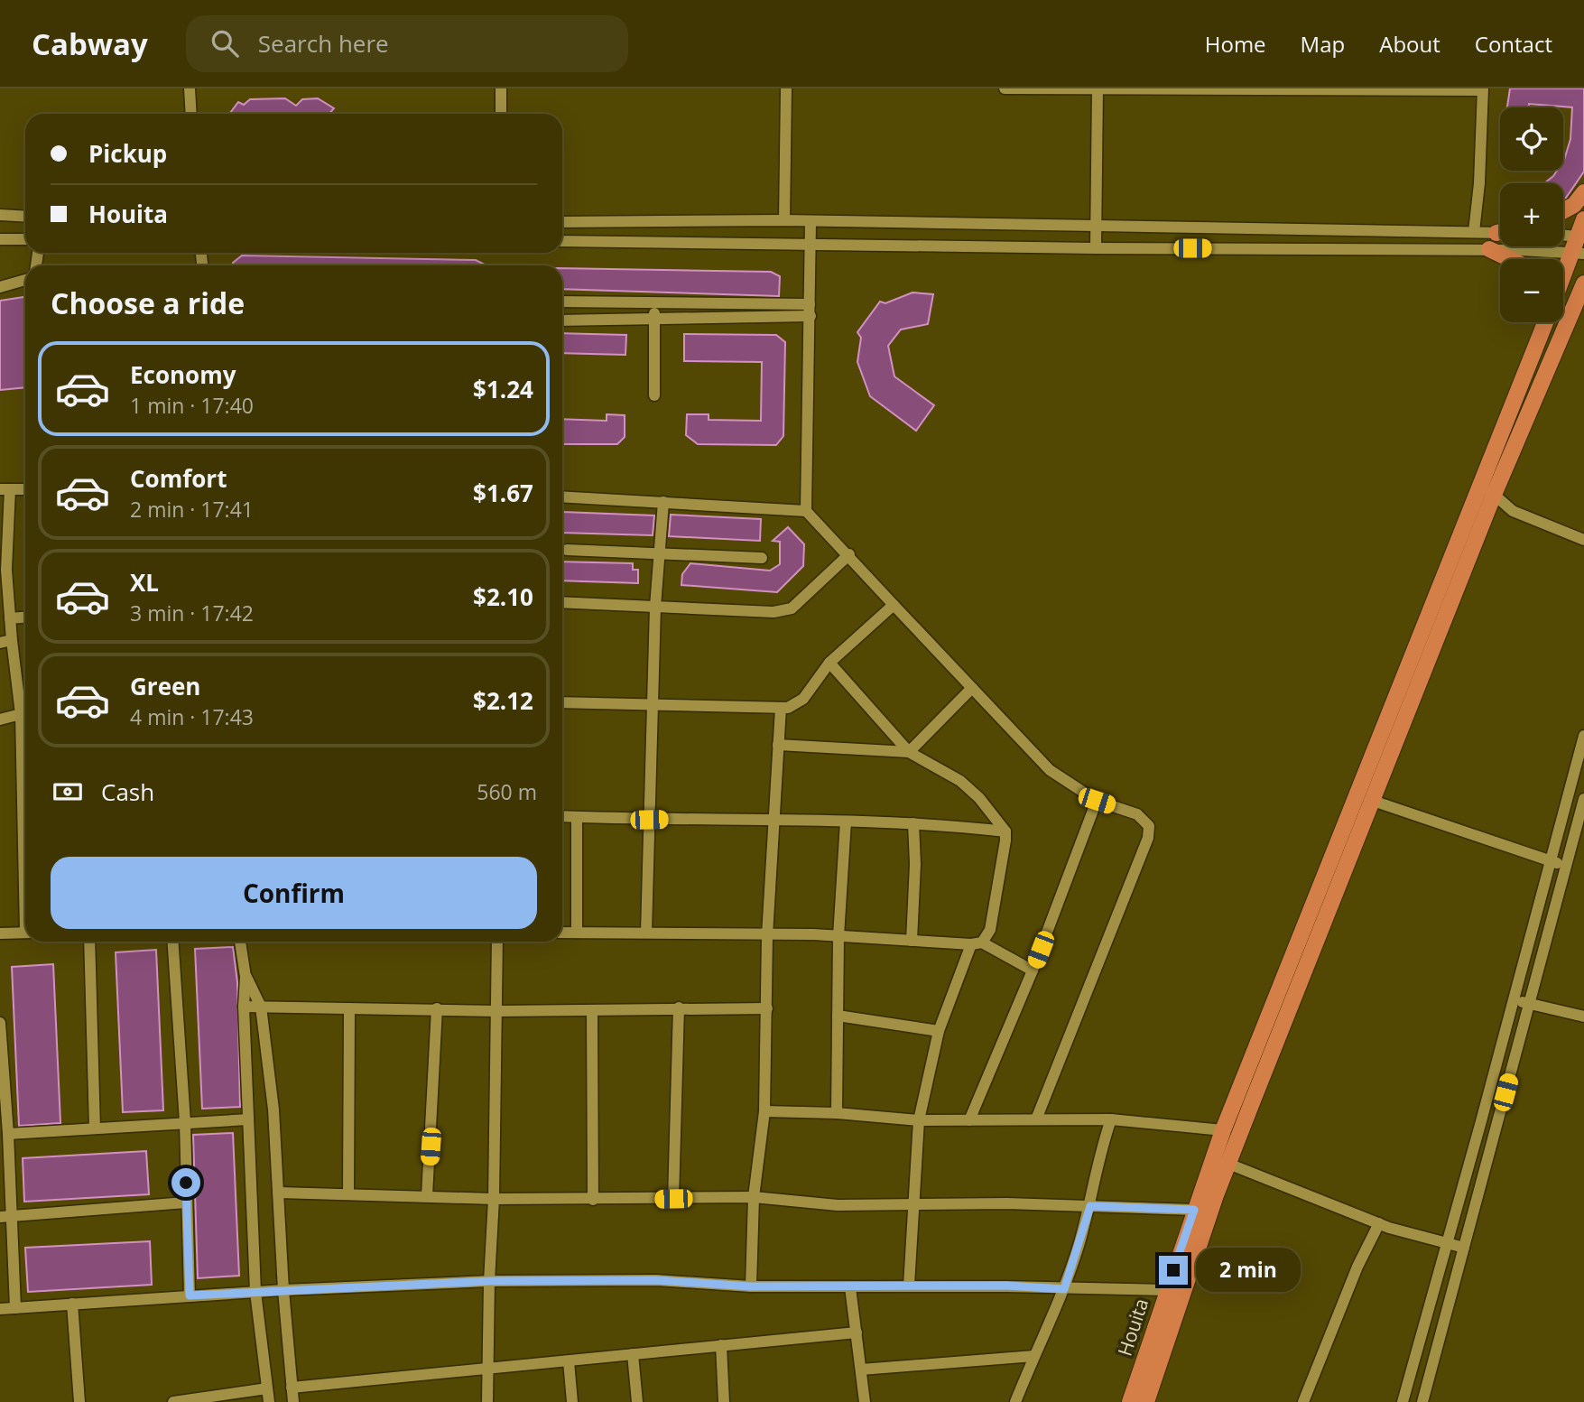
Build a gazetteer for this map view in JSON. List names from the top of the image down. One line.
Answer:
{"streets":{"main road":["Houita"]},"page":{"header":"Cabway","search":"Search here","nav":["Home","Map","About","Contact"],"map_buttons":["+","−"],"banner":["Pickup","Houita"],"heading":"Choose a ride","list":[{"name":"Economy","note":"1 min · 17:40","value":"$1.24"},{"name":"Comfort","note":"2 min · 17:41","value":"$1.67"},{"name":"XL","note":"3 min · 17:42","value":"$2.10"},{"name":"Green","note":"4 min · 17:43","value":"$2.12"}],"pay":["Cash","560 m"],"buttons":"Confirm","bubble":"2 min"}}
